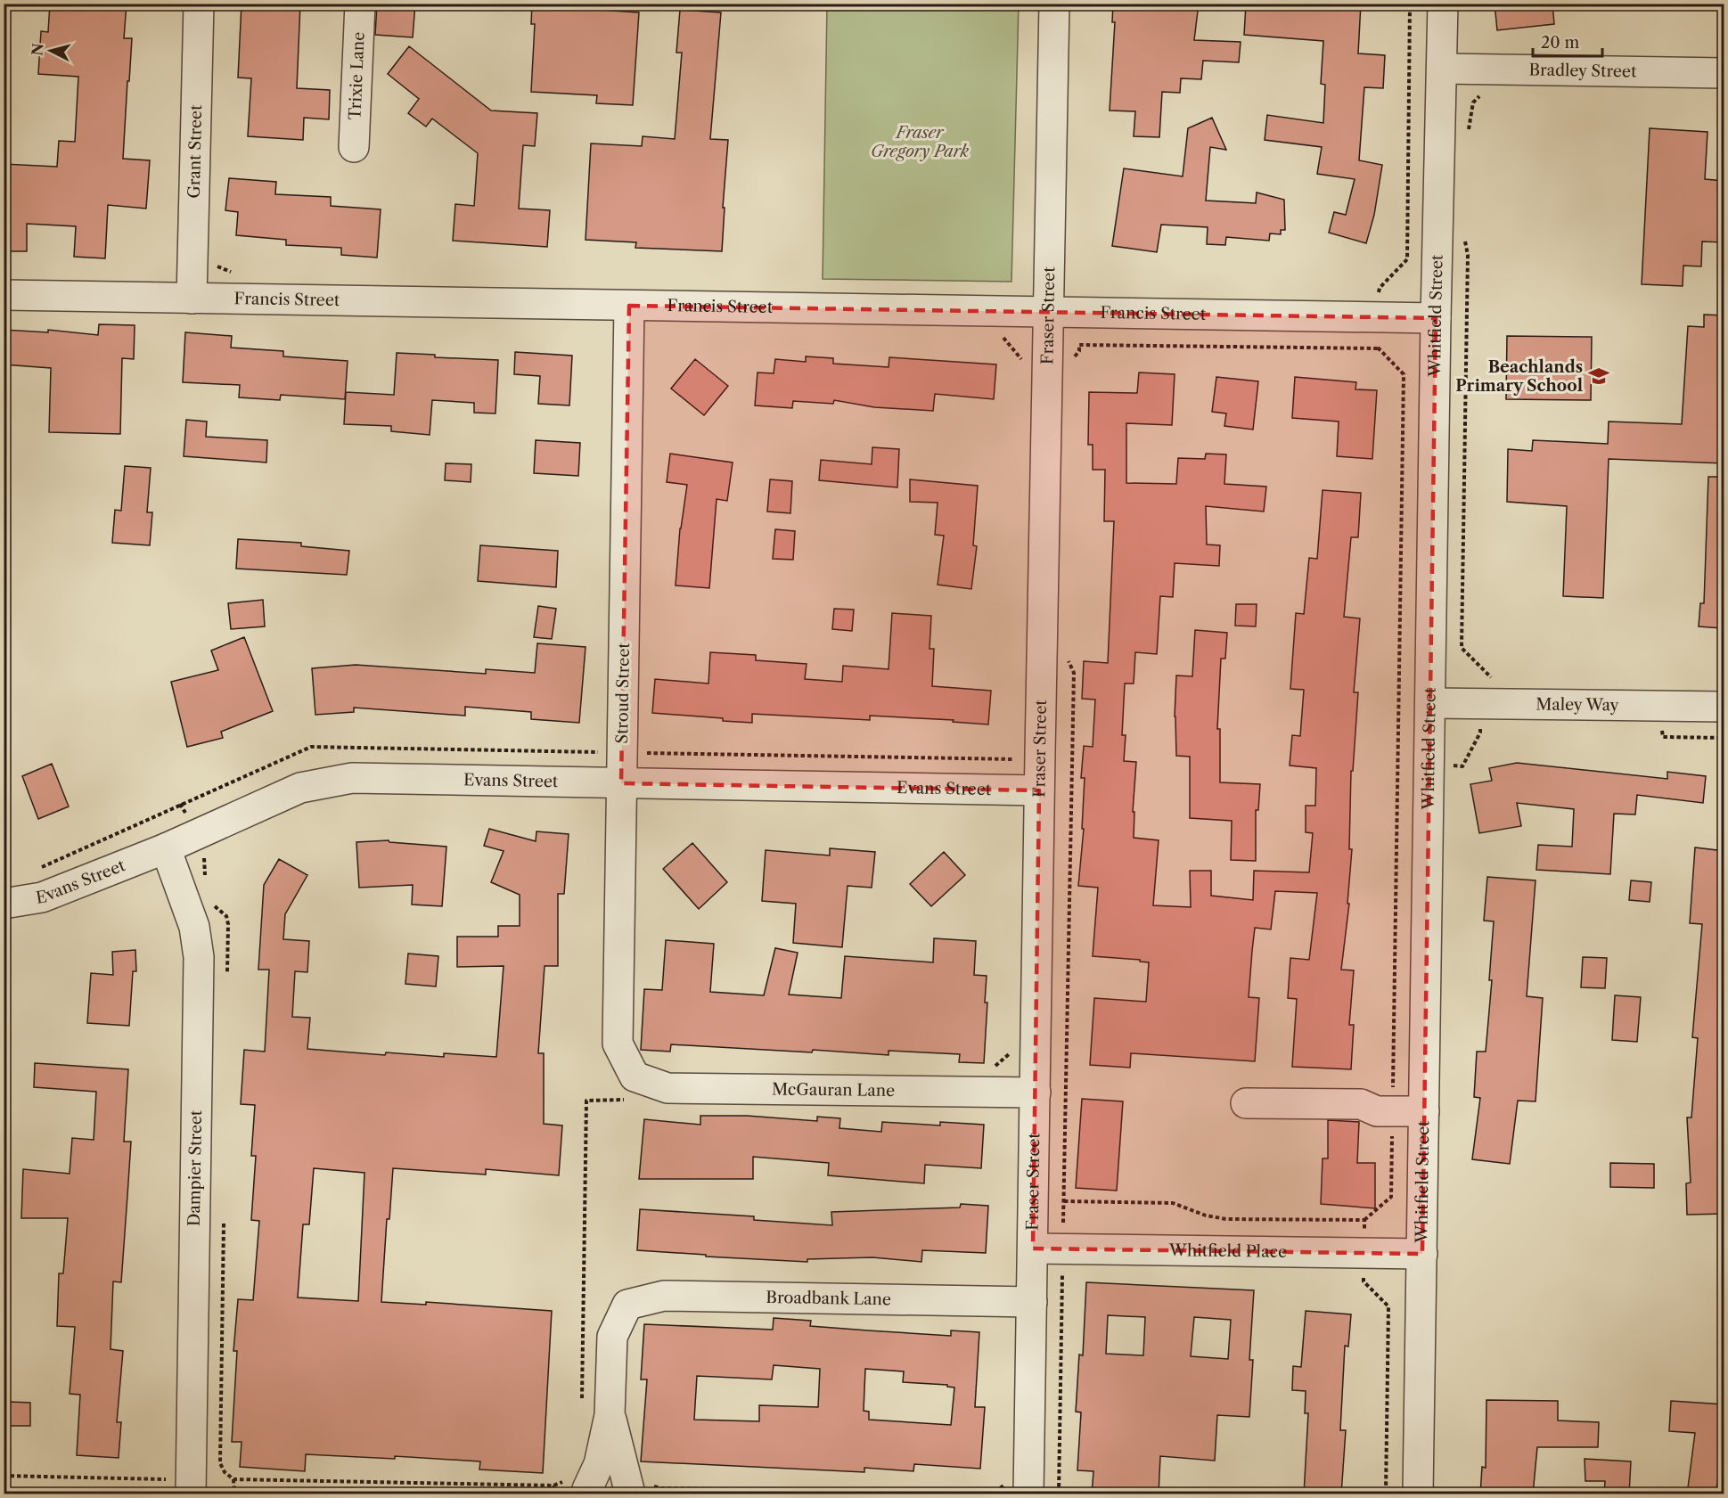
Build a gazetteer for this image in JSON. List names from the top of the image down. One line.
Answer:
{"streets":{"street":["Bradley Street","Trixie Lane","Grant Street","Francis Street","Fraser Street","Whitfield Street","Stroud Street","Maley Way","Evans Street","McGauran Lane","Dampier Street","Whitfield Place","Broadbank Lane"]},"crossings":[["Bradley Street","Whitfield Street"],["Grant Street","Francis Street"],["Francis Street","Fraser Street"],["Francis Street","Whitfield Street"],["Francis Street","Stroud Street"],["Fraser Street","Evans Street"],["Fraser Street","McGauran Lane"],["Fraser Street","Whitfield Place"],["Fraser Street","Broadbank Lane"],["Whitfield Street","Maley Way"],["Whitfield Street","Whitfield Place"],["Stroud Street","Evans Street"],["Stroud Street","McGauran Lane"],["Evans Street","Dampier Street"]],"parks":["Fraser Gregory Park"],"places":{"school or university":["Beachlands Primary School"]},"scale_bar":"20 m","north":"left"}
